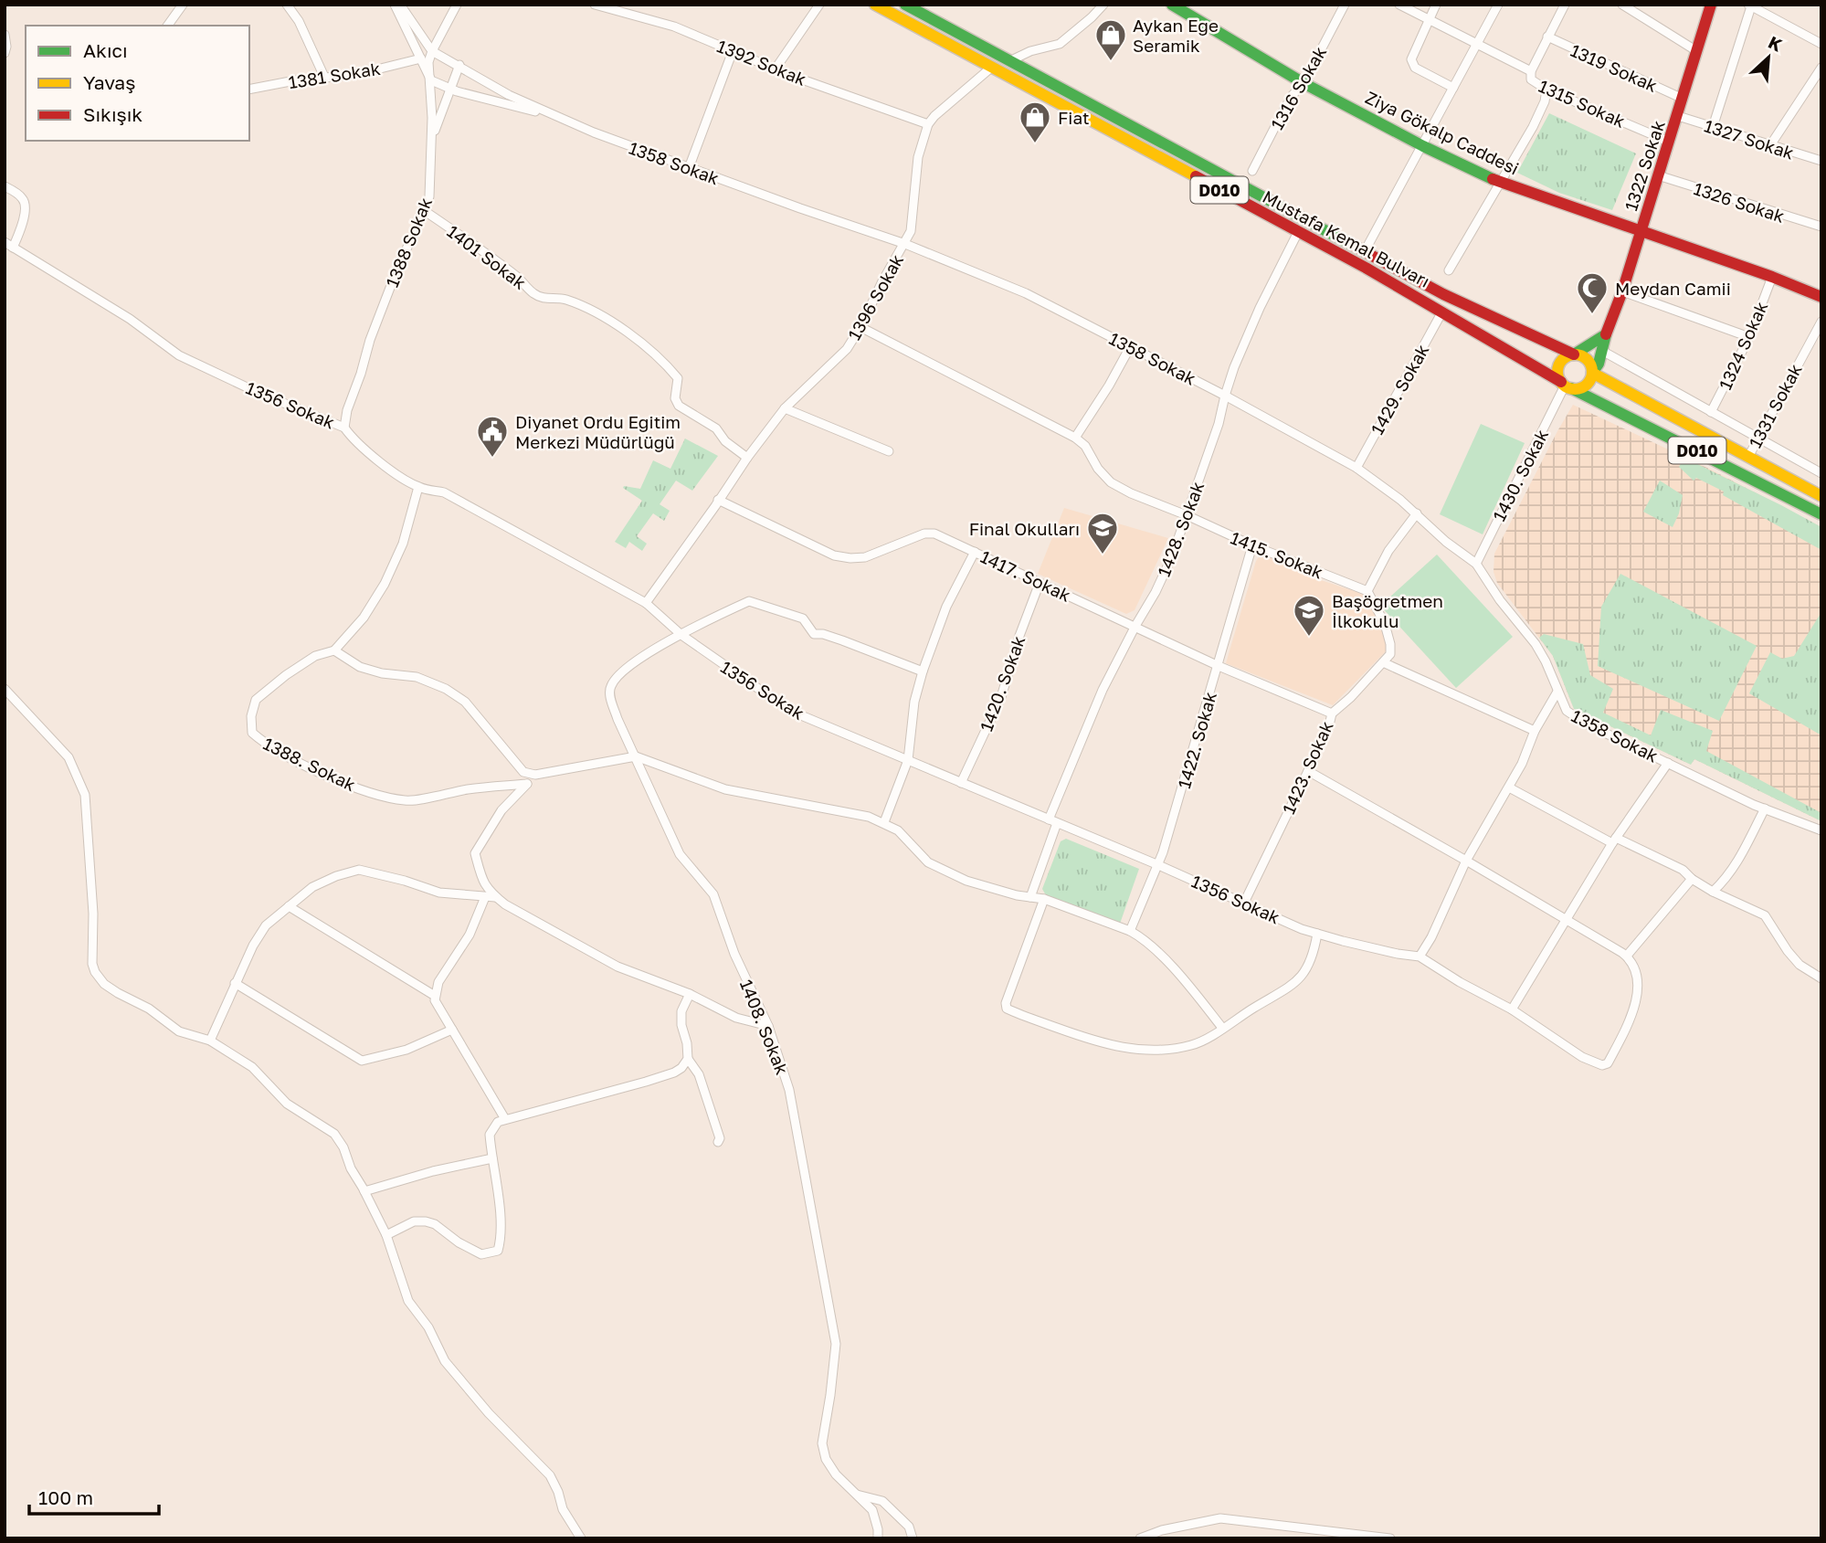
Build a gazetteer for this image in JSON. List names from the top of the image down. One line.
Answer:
{"streets":{"main road":["Ziya Gökalp Caddesi","1322 Sokak","D010","Mustafa Kemal Bulvarı"],"street":["1392 Sokak","1319 Sokak","1381 Sokak","1316 Sokak","1315 Sokak","1327 Sokak","1358 Sokak","1326 Sokak","1388 Sokak","1401 Sokak","1396 Sokak","1324 Sokak","1429. Sokak","1356 Sokak","1331 Sokak","1430. Sokak","1428. Sokak","1415. Sokak","1417. Sokak","1420. Sokak","1422. Sokak","1388. Sokak","1423. Sokak","1408. Sokak"]},"crossings":[["1392 Sokak","1396 Sokak"],["1319 Sokak","1322 Sokak"],["1316 Sokak","Ziya Gökalp Caddesi"],["1315 Sokak","1322 Sokak"],["Ziya Gökalp Caddesi","1322 Sokak"],["Ziya Gökalp Caddesi","1324 Sokak"],["1327 Sokak","1322 Sokak"],["1358 Sokak","1388 Sokak"],["1358 Sokak","1396 Sokak"],["1358 Sokak","1429. Sokak"],["1358 Sokak","1430. Sokak"],["1358 Sokak","1428. Sokak"],["1322 Sokak","D010"],["1322 Sokak","1326 Sokak"],["1322 Sokak","Mustafa Kemal Bulvarı"],["1322 Sokak","1430. Sokak"],["D010","Mustafa Kemal Bulvarı"],["D010","1331 Sokak"],["D010","1430. Sokak"],["Mustafa Kemal Bulvarı","1429. Sokak"],["Mustafa Kemal Bulvarı","1430. Sokak"],["Mustafa Kemal Bulvarı","1428. Sokak"],["1388 Sokak","1401 Sokak"],["1388 Sokak","1356 Sokak"],["1401 Sokak","1396 Sokak"],["1396 Sokak","1356 Sokak"],["1396 Sokak","1417. Sokak"],["1356 Sokak","1428. Sokak"],["1356 Sokak","1420. Sokak"],["1356 Sokak","1422. Sokak"],["1356 Sokak","1388. Sokak"],["1356 Sokak","1423. Sokak"],["1356 Sokak","1408. Sokak"],["1428. Sokak","1415. Sokak"],["1428. Sokak","1417. Sokak"],["1415. Sokak","1422. Sokak"],["1417. Sokak","1420. Sokak"],["1417. Sokak","1422. Sokak"],["1417. Sokak","1423. Sokak"]],"places":{"shop":["Aykan Ege Seramik","Fiat"],"mosque":["Meydan Camii"],"public building":["Diyanet Ordu Eğitim Merkezi Müdürlüğü"],"school or university":["Final Okulları","Başöğretmen İlkokulu"]},"legend":["Akıcı","Yavaş","Sıkışık"],"scale_bar":"100 m","north":"top right"}
